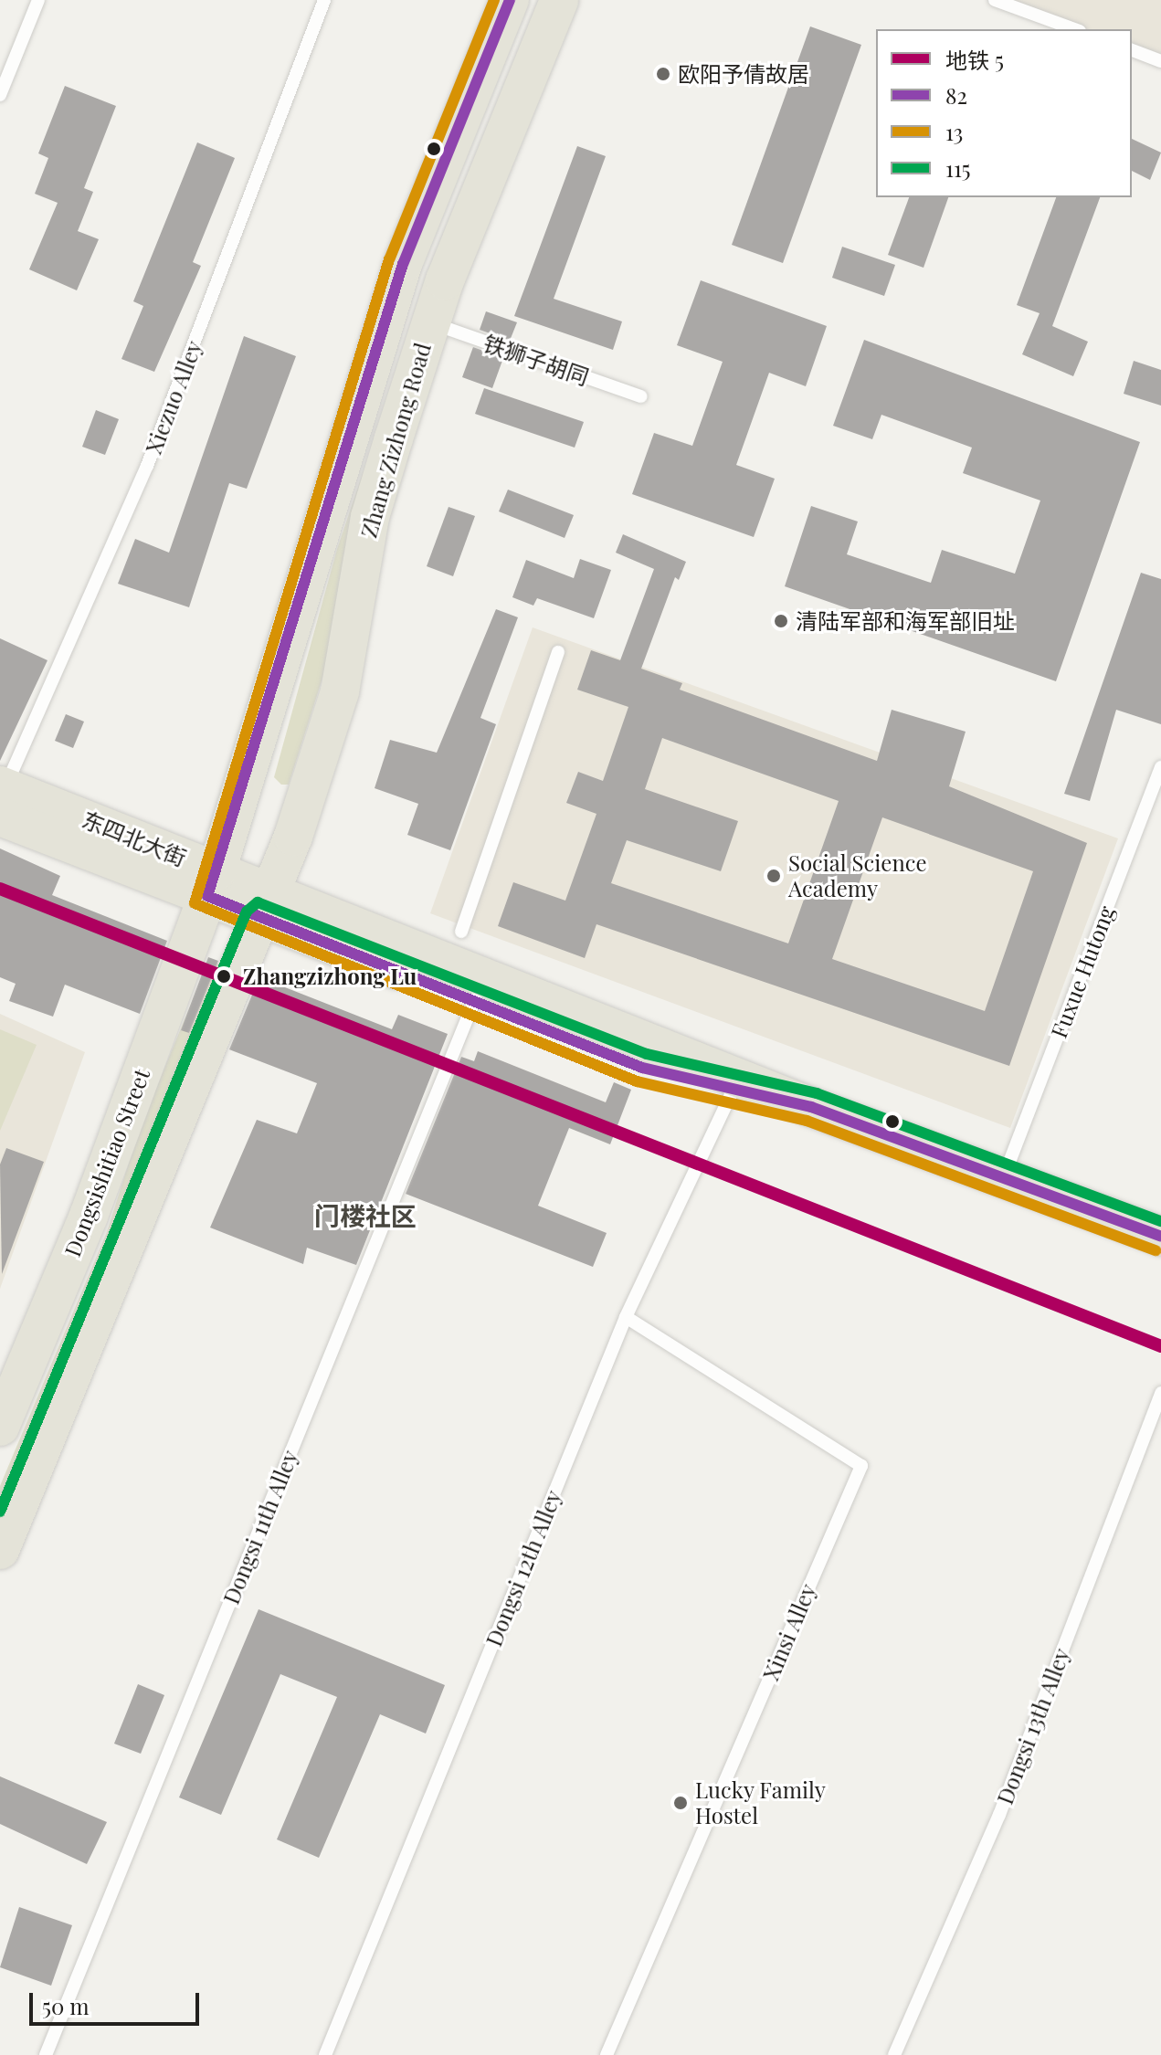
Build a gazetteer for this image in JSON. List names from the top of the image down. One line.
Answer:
{"streets":{"main road":["Zhang Zizhong Road","东四北大街","Dongsishitiao Street"],"lane":["铁狮子胡同","Xiezuo Alley","Fuxue Hutong","Dongsi 11th Alley","Dongsi 12th Alley","Xinsi Alley","Dongsi 13th Alley"]},"crossings":[["铁狮子胡同","Zhang Zizhong Road"],["Xiezuo Alley","东四北大街"],["Zhang Zizhong Road","东四北大街"],["Zhang Zizhong Road","Dongsishitiao Street"],["东四北大街","Dongsishitiao Street"],["东四北大街","Dongsi 11th Alley"],["东四北大街","Dongsi 12th Alley"],["Dongsi 12th Alley","Xinsi Alley"]],"districts":["门楼社区"],"places":["欧阳予倩故居","清陆军部和海军部旧址","Social Science Academy","Zhangzizhong Lu","Lucky Family Hostel"],"lines":["transit line 82","transit line 13","metro line 5","transit line 115"],"legend":["地铁 5","82","13","115"],"scale_bar":"50 m"}
